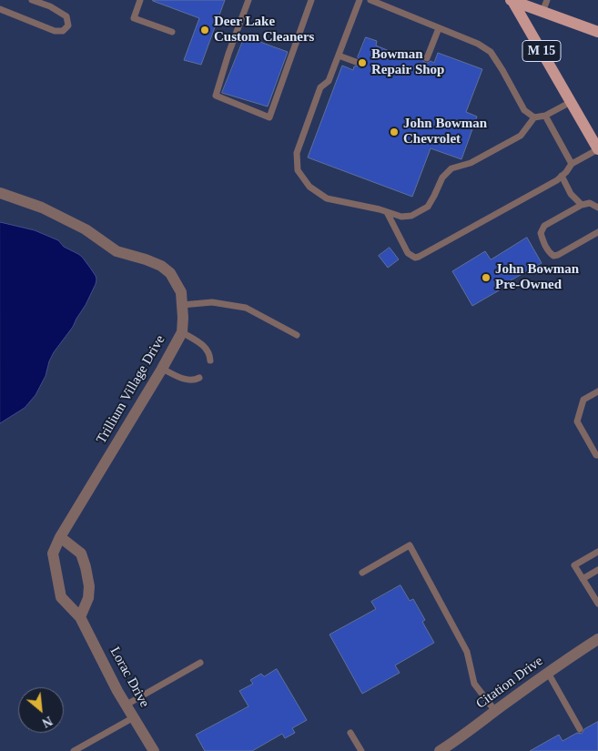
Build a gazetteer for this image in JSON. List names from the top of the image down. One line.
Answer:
{"streets":{"main road":["M 15"],"street":["Trillium Village Drive","Lorac Drive","Citation Drive"]},"crossings":[["Trillium Village Drive","Lorac Drive"]],"places":["Deer Lake Custom Cleaners","Bowman Repair Shop","John Bowman Chevrolet","John Bowman Pre-Owned"],"north":"bottom right"}
